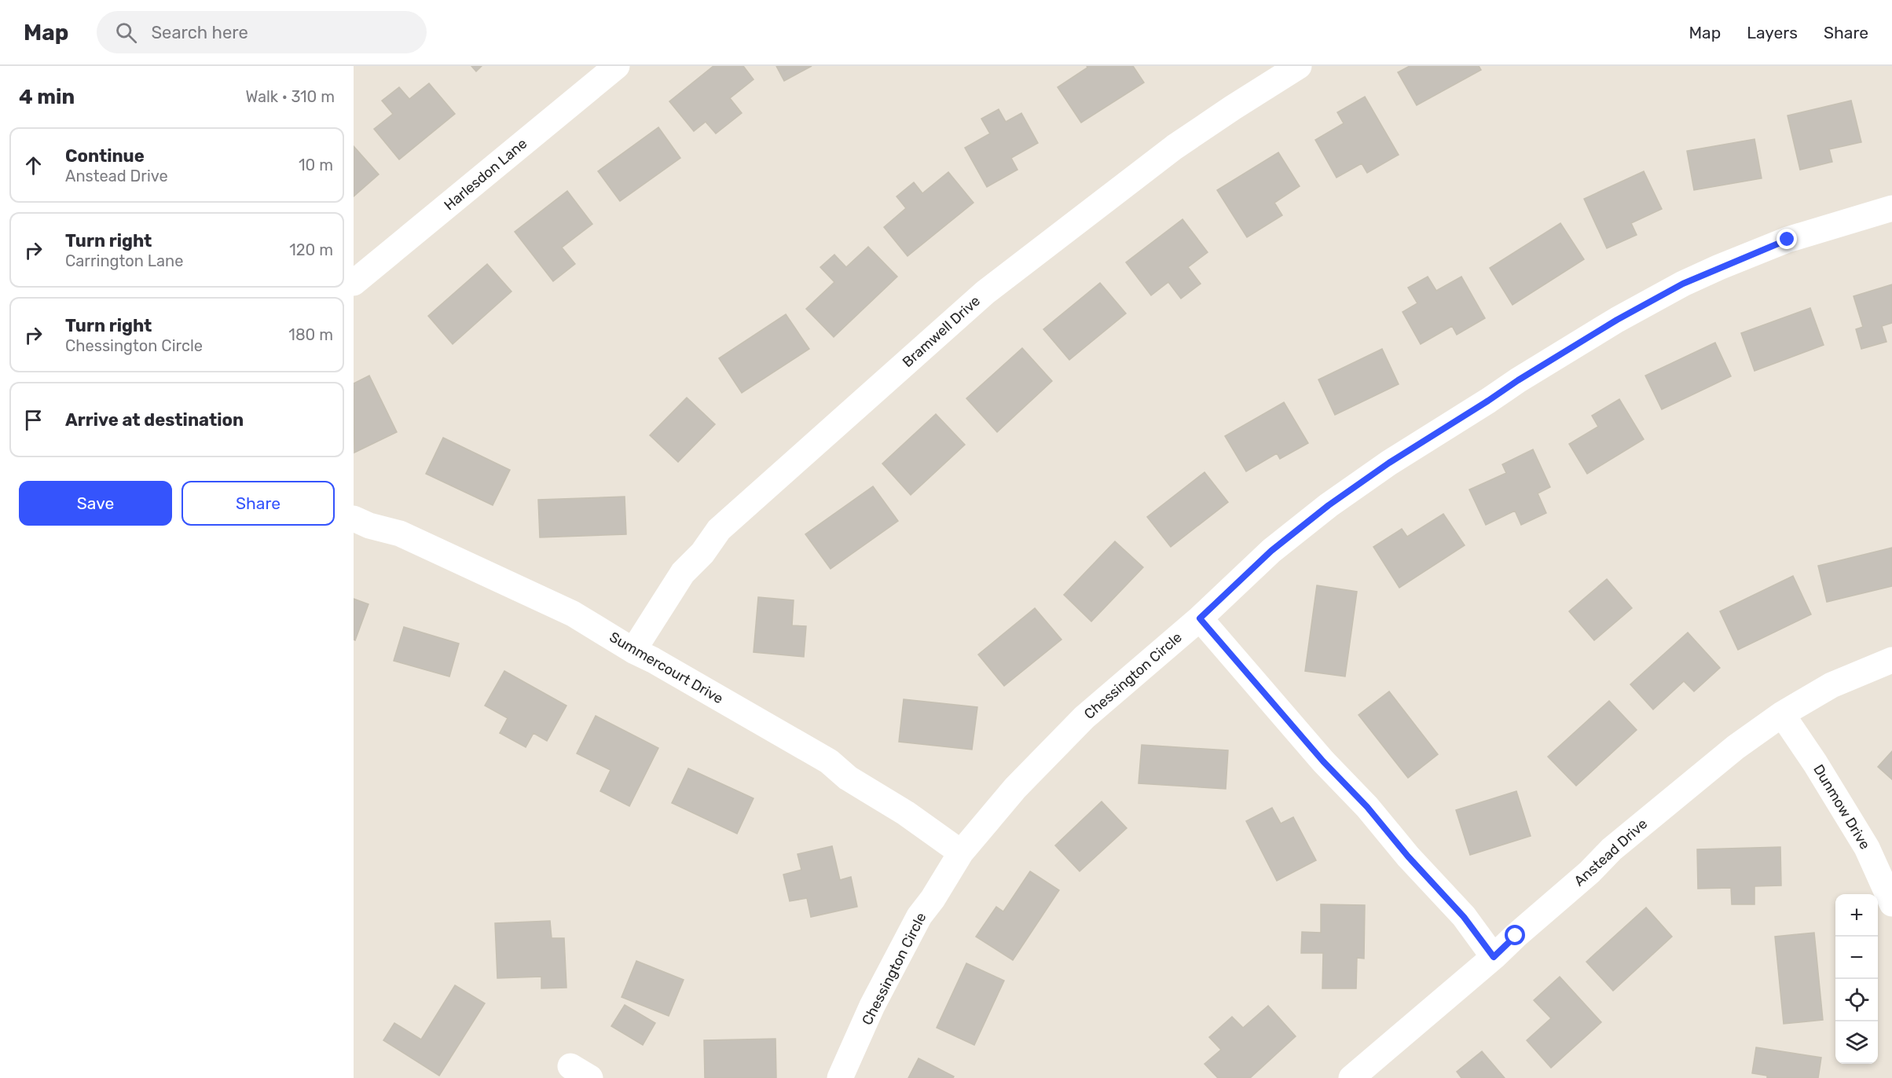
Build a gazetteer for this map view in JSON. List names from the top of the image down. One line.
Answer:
{"streets":{"street":["Harlesdon Lane","Bramwell Drive","Summercourt Drive","Chessington Circle","Dunmow Drive","Anstead Drive"]},"crossings":[["Bramwell Drive","Summercourt Drive"],["Summercourt Drive","Chessington Circle"],["Dunmow Drive","Anstead Drive"]],"page":{"header":"Map","search":"Search here","nav":["Map","Layers","Share"],"heading":["4 min","Walk · 310 m"],"list":[["Continue","Anstead Drive","10 m"],["Turn right","Carrington Lane","120 m"],["Turn right","Chessington Circle","180 m"],"Arrive at destination"],"buttons":["Save","Share"],"map_buttons":["+","−"]}}
